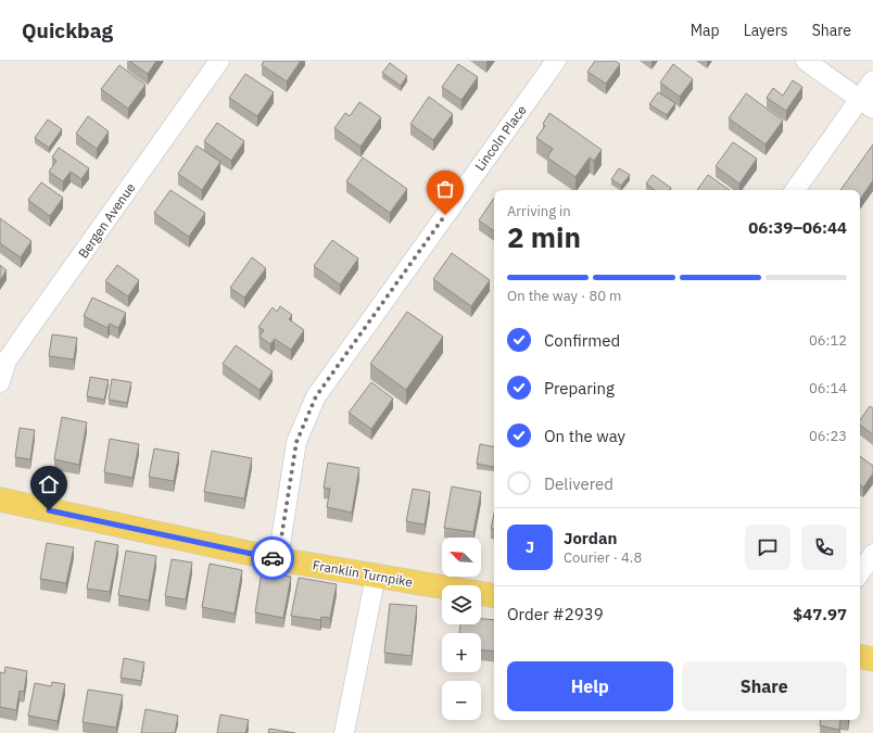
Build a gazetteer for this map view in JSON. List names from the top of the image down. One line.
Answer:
{"streets":{"main road":["Franklin Turnpike"],"street":["Lincoln Place","Bergen Avenue"]},"crossings":[["Lincoln Place","Franklin Turnpike"]],"north":"top left","page":{"header":"Quickbag","nav":["Map","Layers","Share"],"heading":["2 min","Arriving in","06:39–06:44"],"panel":["Jordan","Courier · 4.8","Order #2939","$47.97"],"bar":"On the way · 80 m","list":[["Confirmed","06:12"],["Preparing","06:14"],["On the way","06:23"],"Delivered"],"round":"J","map_buttons":["+","−"],"buttons":["Help","Share"]}}
